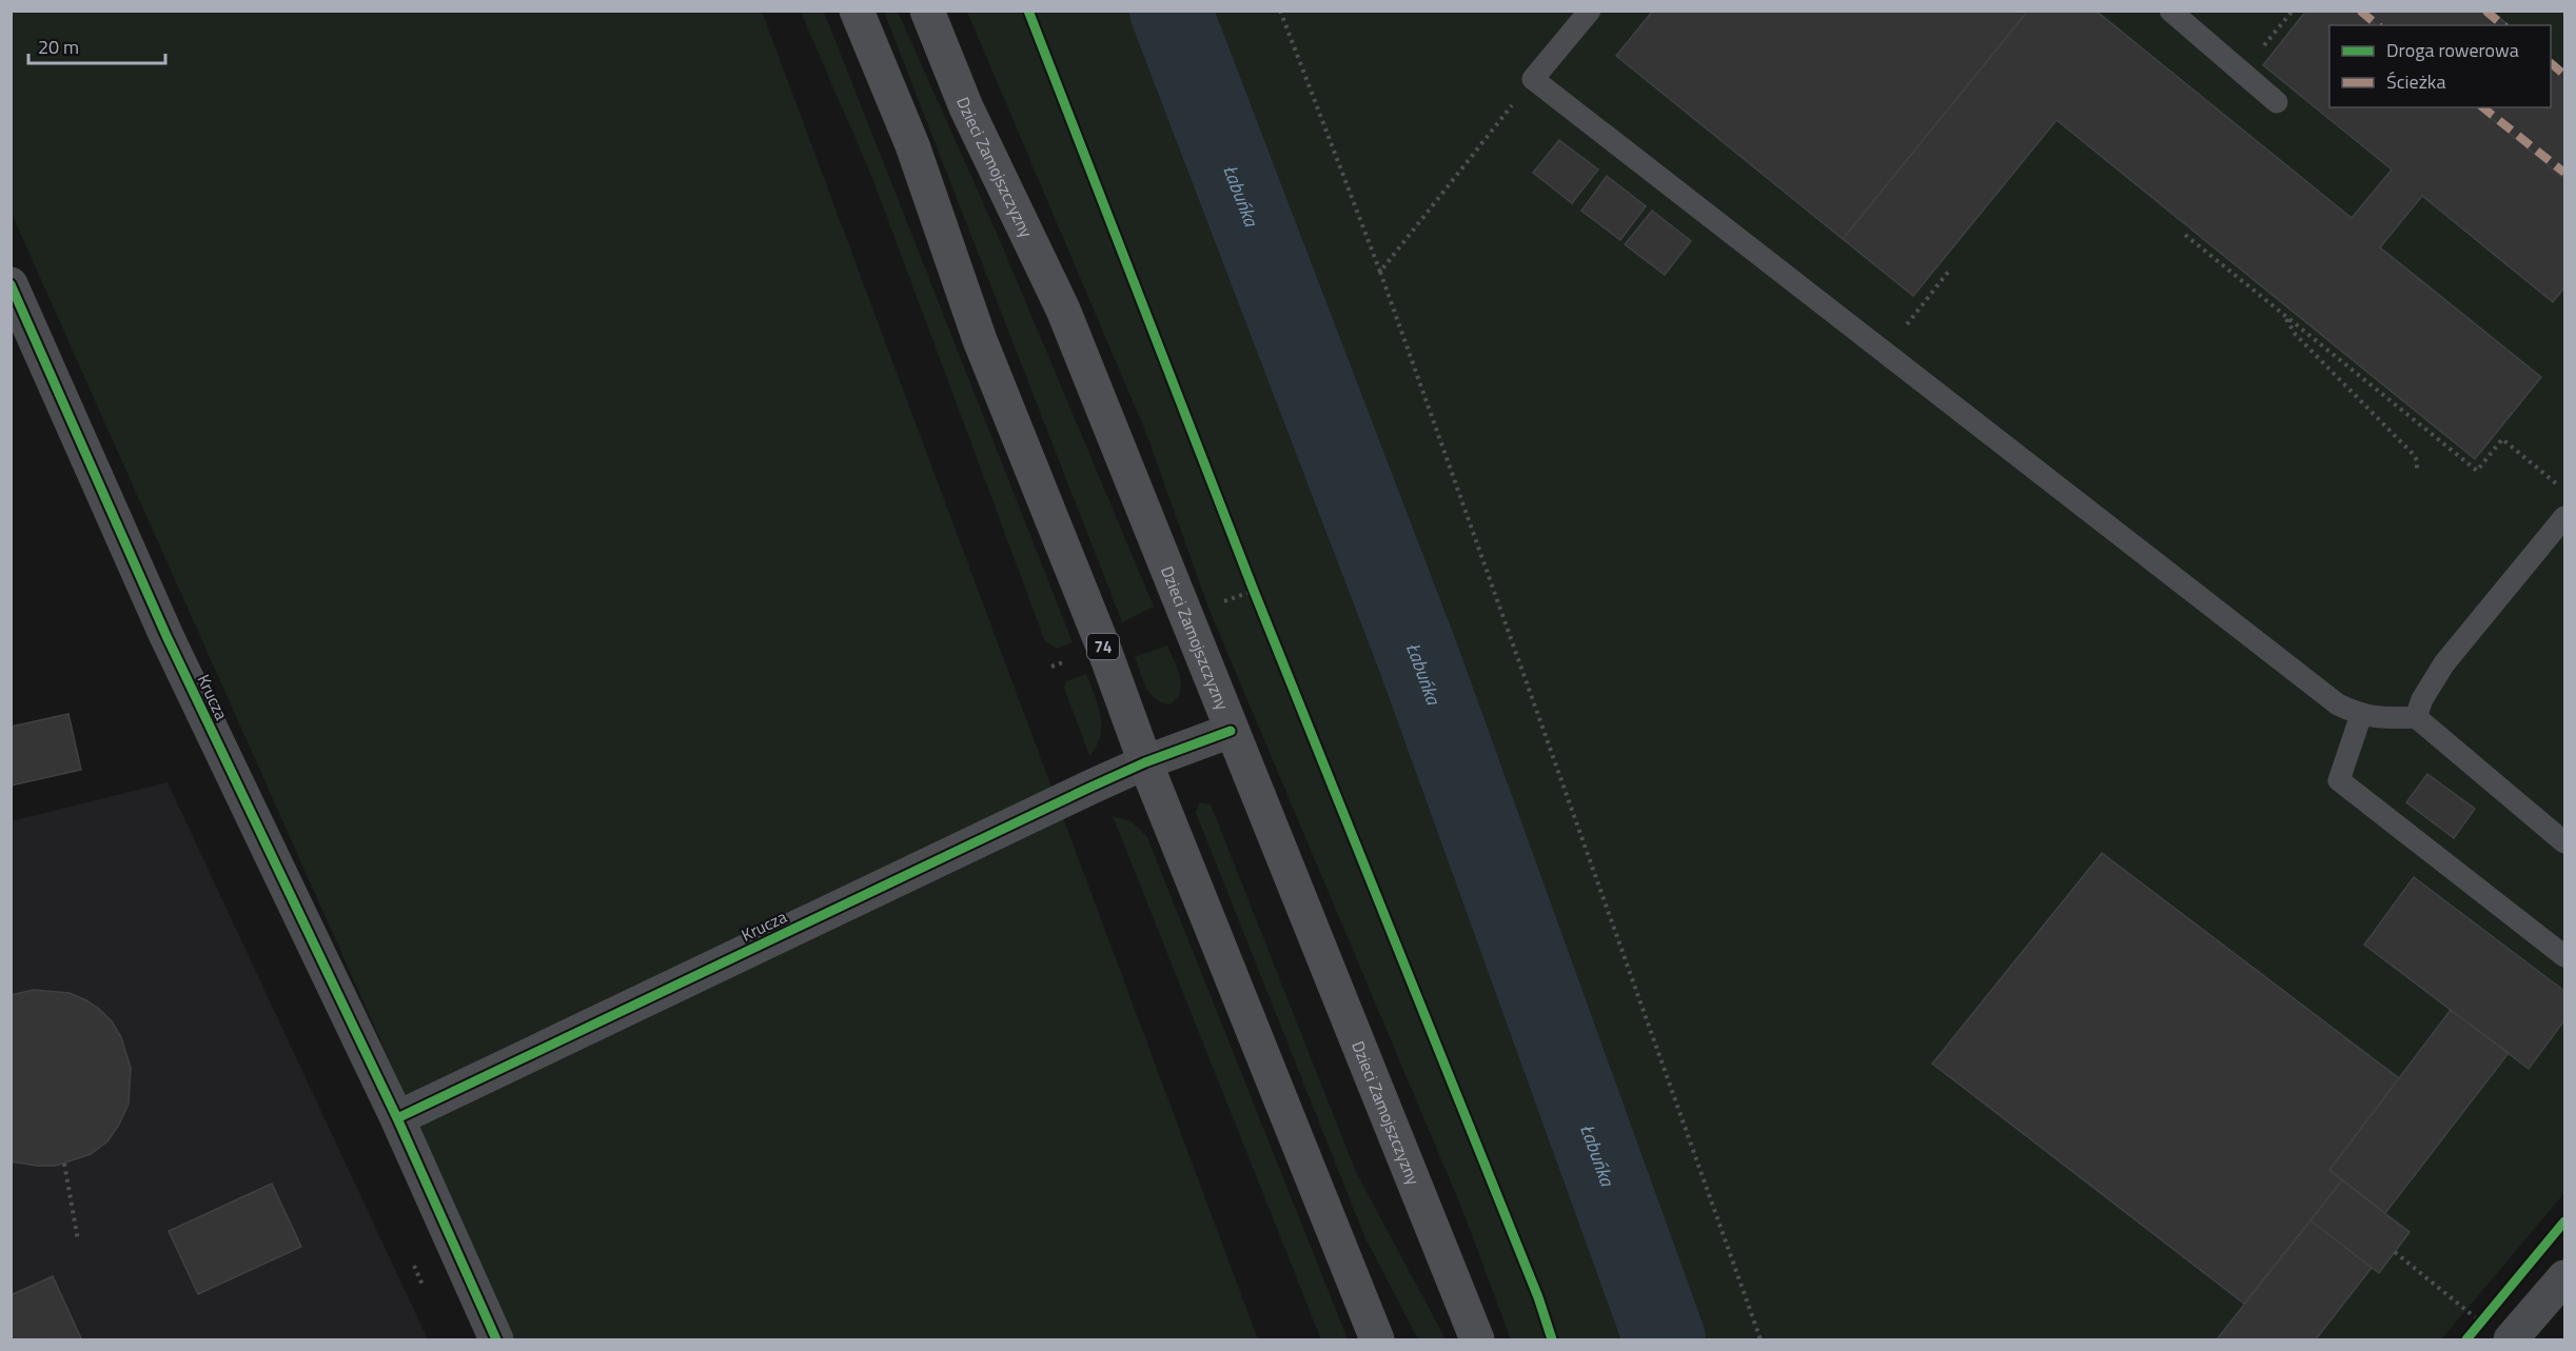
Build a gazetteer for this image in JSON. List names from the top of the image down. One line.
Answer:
{"streets":{"main road":["Dzieci Zamojszczyzny","74"],"street":["Krucza"]},"crossings":[["Dzieci Zamojszczyzny","Krucza"],["74","Krucza"]],"water":["Łabuńka"],"legend":["Droga rowerowa","Ścieżka"],"scale_bar":"20 m"}
